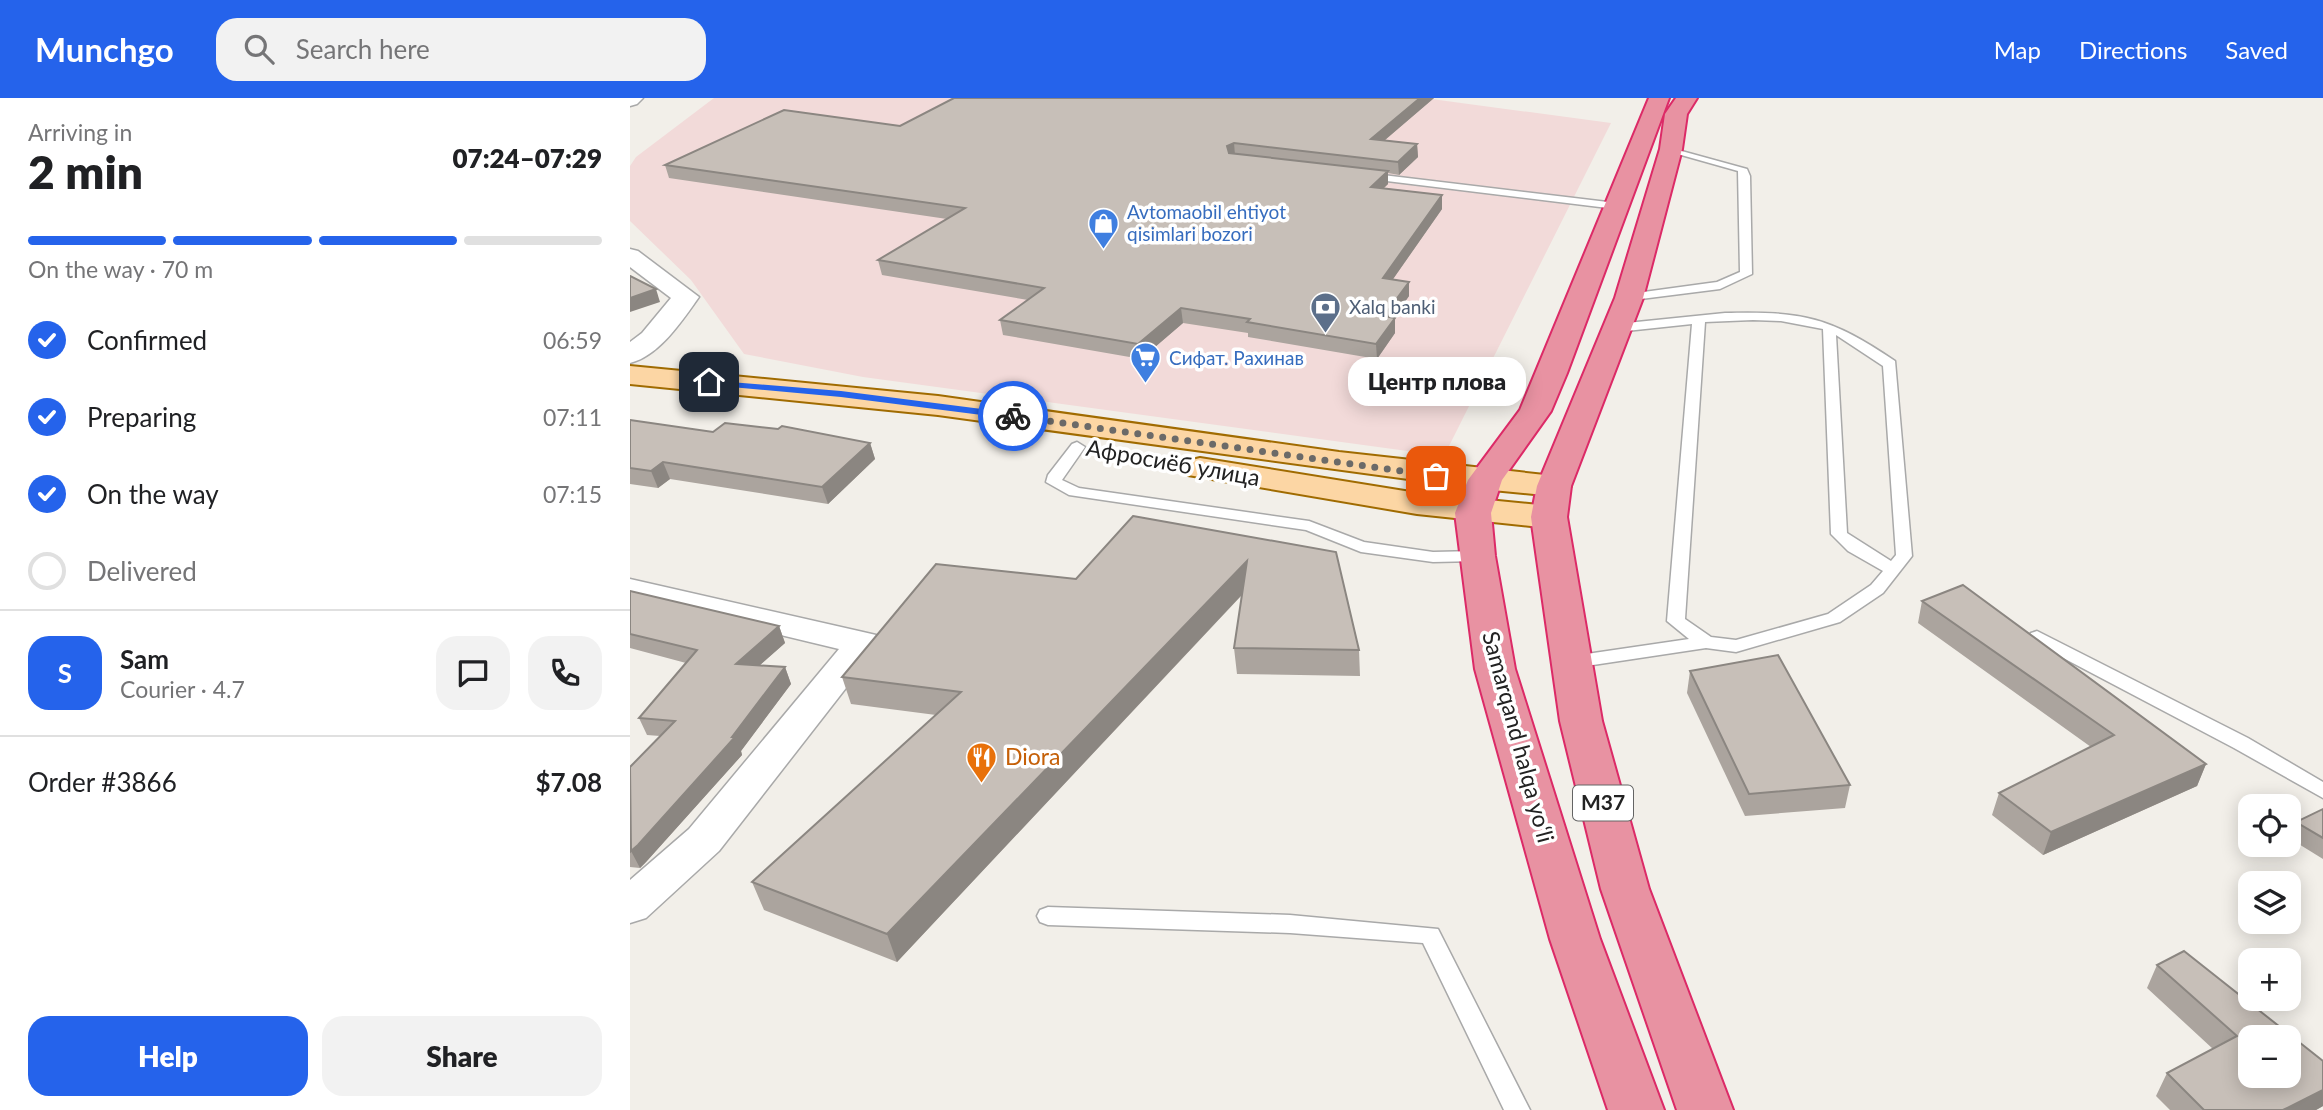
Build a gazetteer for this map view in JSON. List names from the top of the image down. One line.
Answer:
{"streets":{"highway":["Samarqand halqa yoʻli","M37"],"main road":["Афросиёб улица"]},"crossings":[["Афросиёб улица","Samarqand halqa yoʻli"],["Афросиёб улица","M37"]],"places":{"shop":["Avtomaobil ehtiyot qisimlari bozori"],"bank":["Xalq banki"],"supermarket":["Сифат. Рахинав"],"other":["Центр плова"],"restaurant":["Diora"]},"page":{"header":"Munchgo","search":"Search here","nav":["Map","Directions","Saved"],"heading":["2 min","Arriving in","07:24–07:29"],"panel":["Sam","Courier · 4.7","Order #3866","$7.08"],"bar":"On the way · 70 m","list":[["Confirmed","06:59"],["Preparing","07:11"],["On the way","07:15"],"Delivered"],"bubble":"Центр плова","round":"S","map_buttons":["+","−"],"buttons":["Help","Share"]}}
